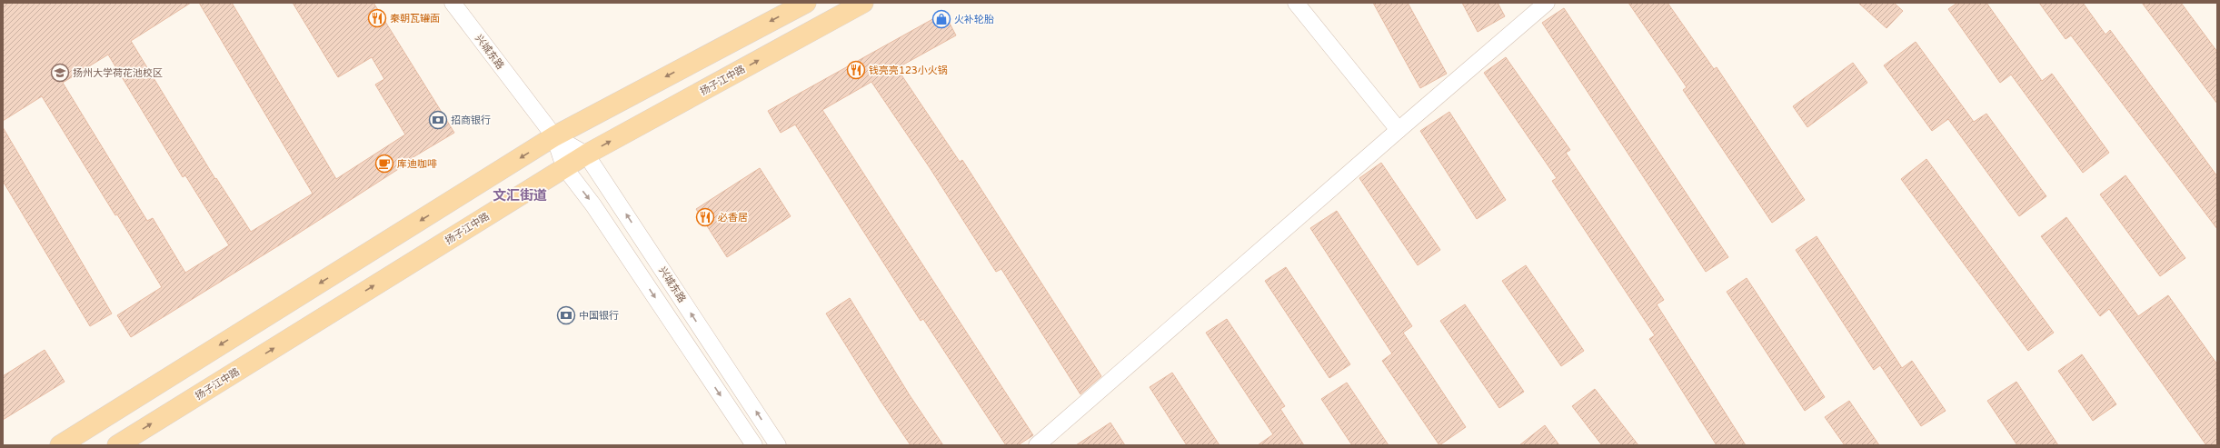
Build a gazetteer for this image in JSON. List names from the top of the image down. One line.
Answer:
{"streets":{"main road":["扬子江中路"],"street":["兴城东路"]},"crossings":[["兴城东路","扬子江中路"]],"districts":["文汇街道"],"places":{"restaurant":["秦朝瓦罐面","钱亮亮123小火锅","必香居"],"shop":["火补轮胎"],"school or university":["扬州大学荷花池校区"],"bank":["招商银行","中国银行"],"cafe":["库迪咖啡"]}}
